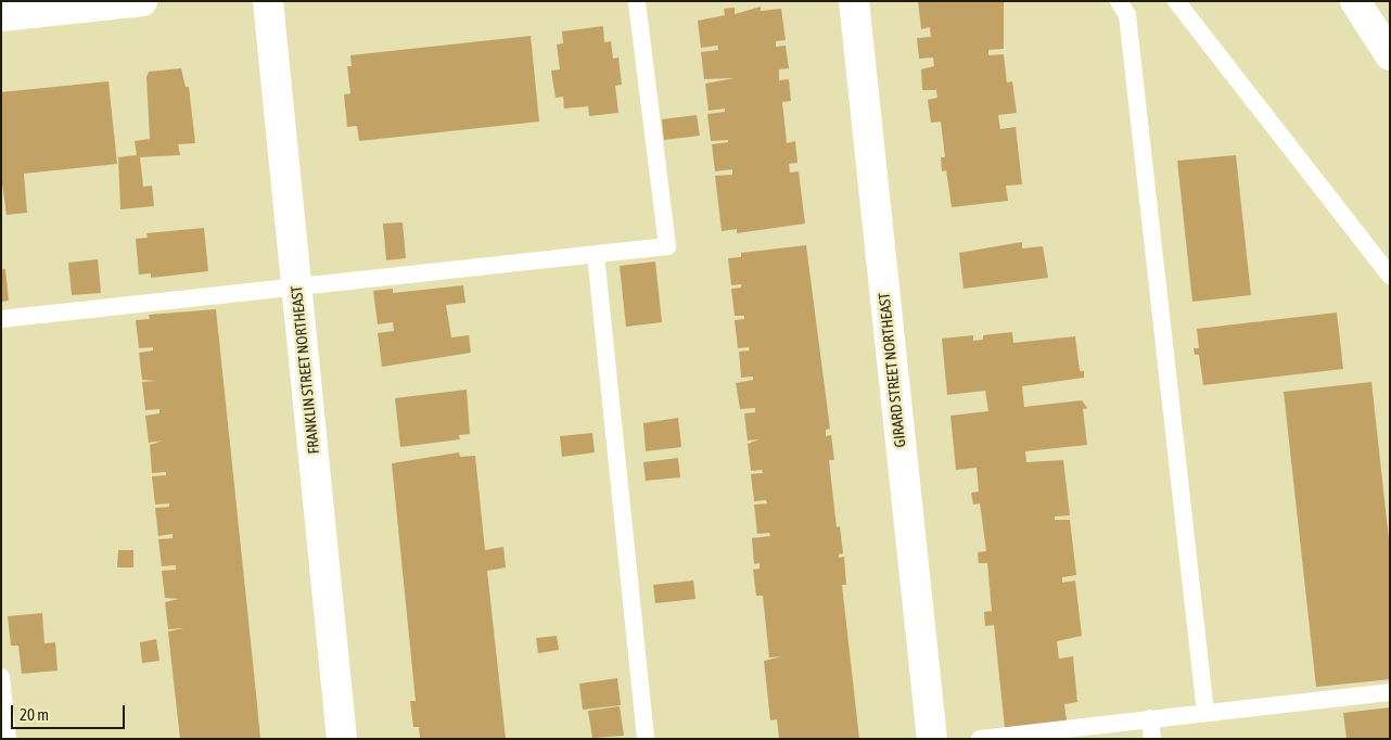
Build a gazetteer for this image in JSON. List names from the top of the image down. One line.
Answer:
{"streets":{"street":["FRANKLIN STREET NORTHEAST","GIRARD STREET NORTHEAST"]},"scale_bar":"20 m"}
